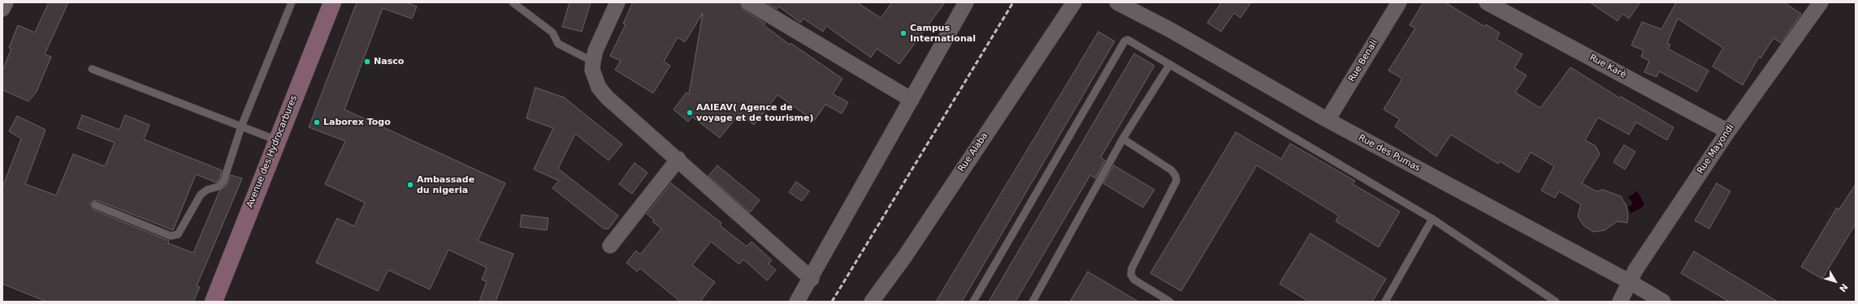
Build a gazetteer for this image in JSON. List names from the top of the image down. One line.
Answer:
{"streets":{"main road":["Avenue des Hydrocarbures"],"street":["Rue Benali","Rue Karè","Rue Mayondi","Rue Alaba","Rue des Pumas"]},"crossings":[["Rue Benali","Rue des Pumas"],["Rue Karè","Rue Mayondi"],["Rue Mayondi","Rue des Pumas"]],"places":["Campus International","Nasco","AAIEAV( Agence de voyage et de tourisme)","Laborex Togo","Ambassade du nigeria"],"north":"bottom right"}
